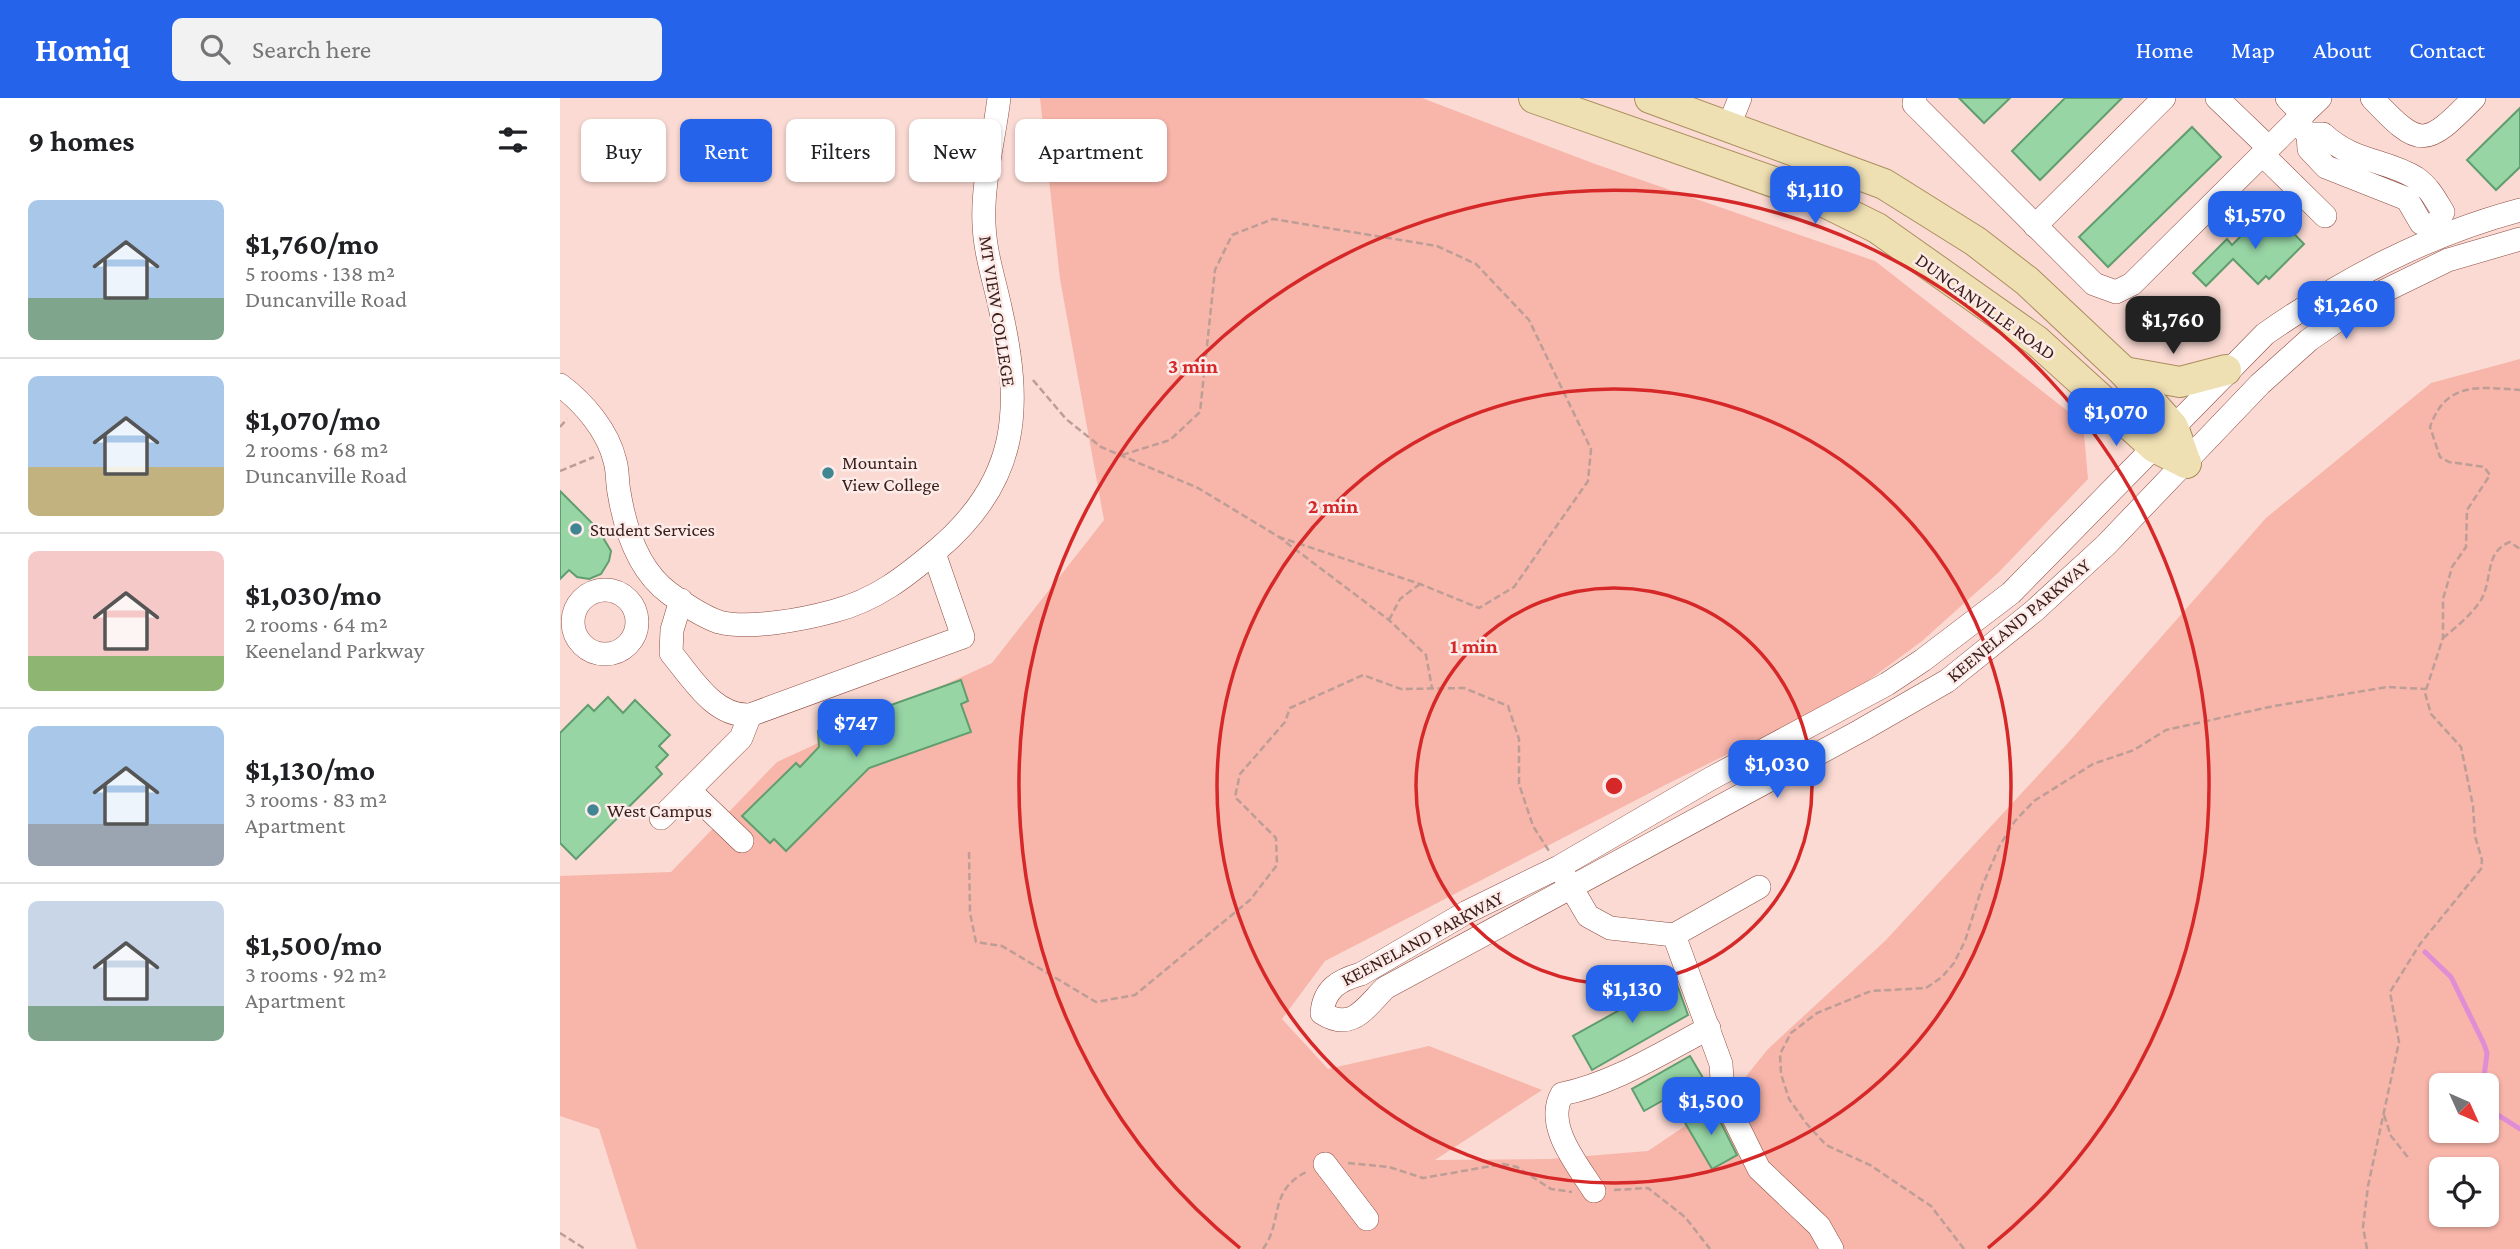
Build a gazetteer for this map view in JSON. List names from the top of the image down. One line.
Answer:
{"streets":{"main road":["DUNCANVILLE ROAD"],"street":["MT VIEW COLLEGE","KEENELAND PARKWAY"]},"crossings":[["DUNCANVILLE ROAD","KEENELAND PARKWAY"]],"places":["Mountain View College","Student Services","West Campus"],"north":"bottom right","page":{"header":"Homiq","search":"Search here","nav":["Home","Map","About","Contact"],"heading":"9 homes","chip":["Buy","Rent","Filters","New","Apartment"],"price":["$1,110","$1,570","$1,260","$1,760","$1,070","$747","$1,030","$1,130","$1,500"],"list":[{"name":"$1,760/mo","note":"5 rooms · 138 m² · Duncanville Road"},{"name":"$1,070/mo","note":"2 rooms · 68 m² · Duncanville Road"},{"name":"$1,030/mo","note":"2 rooms · 64 m² · Keeneland Parkway"},{"name":"$1,130/mo","note":"3 rooms · 83 m² · Apartment"},{"name":"$1,500/mo","note":"3 rooms · 92 m² · Apartment"}]},"rings":["3 min","2 min","1 min"]}
